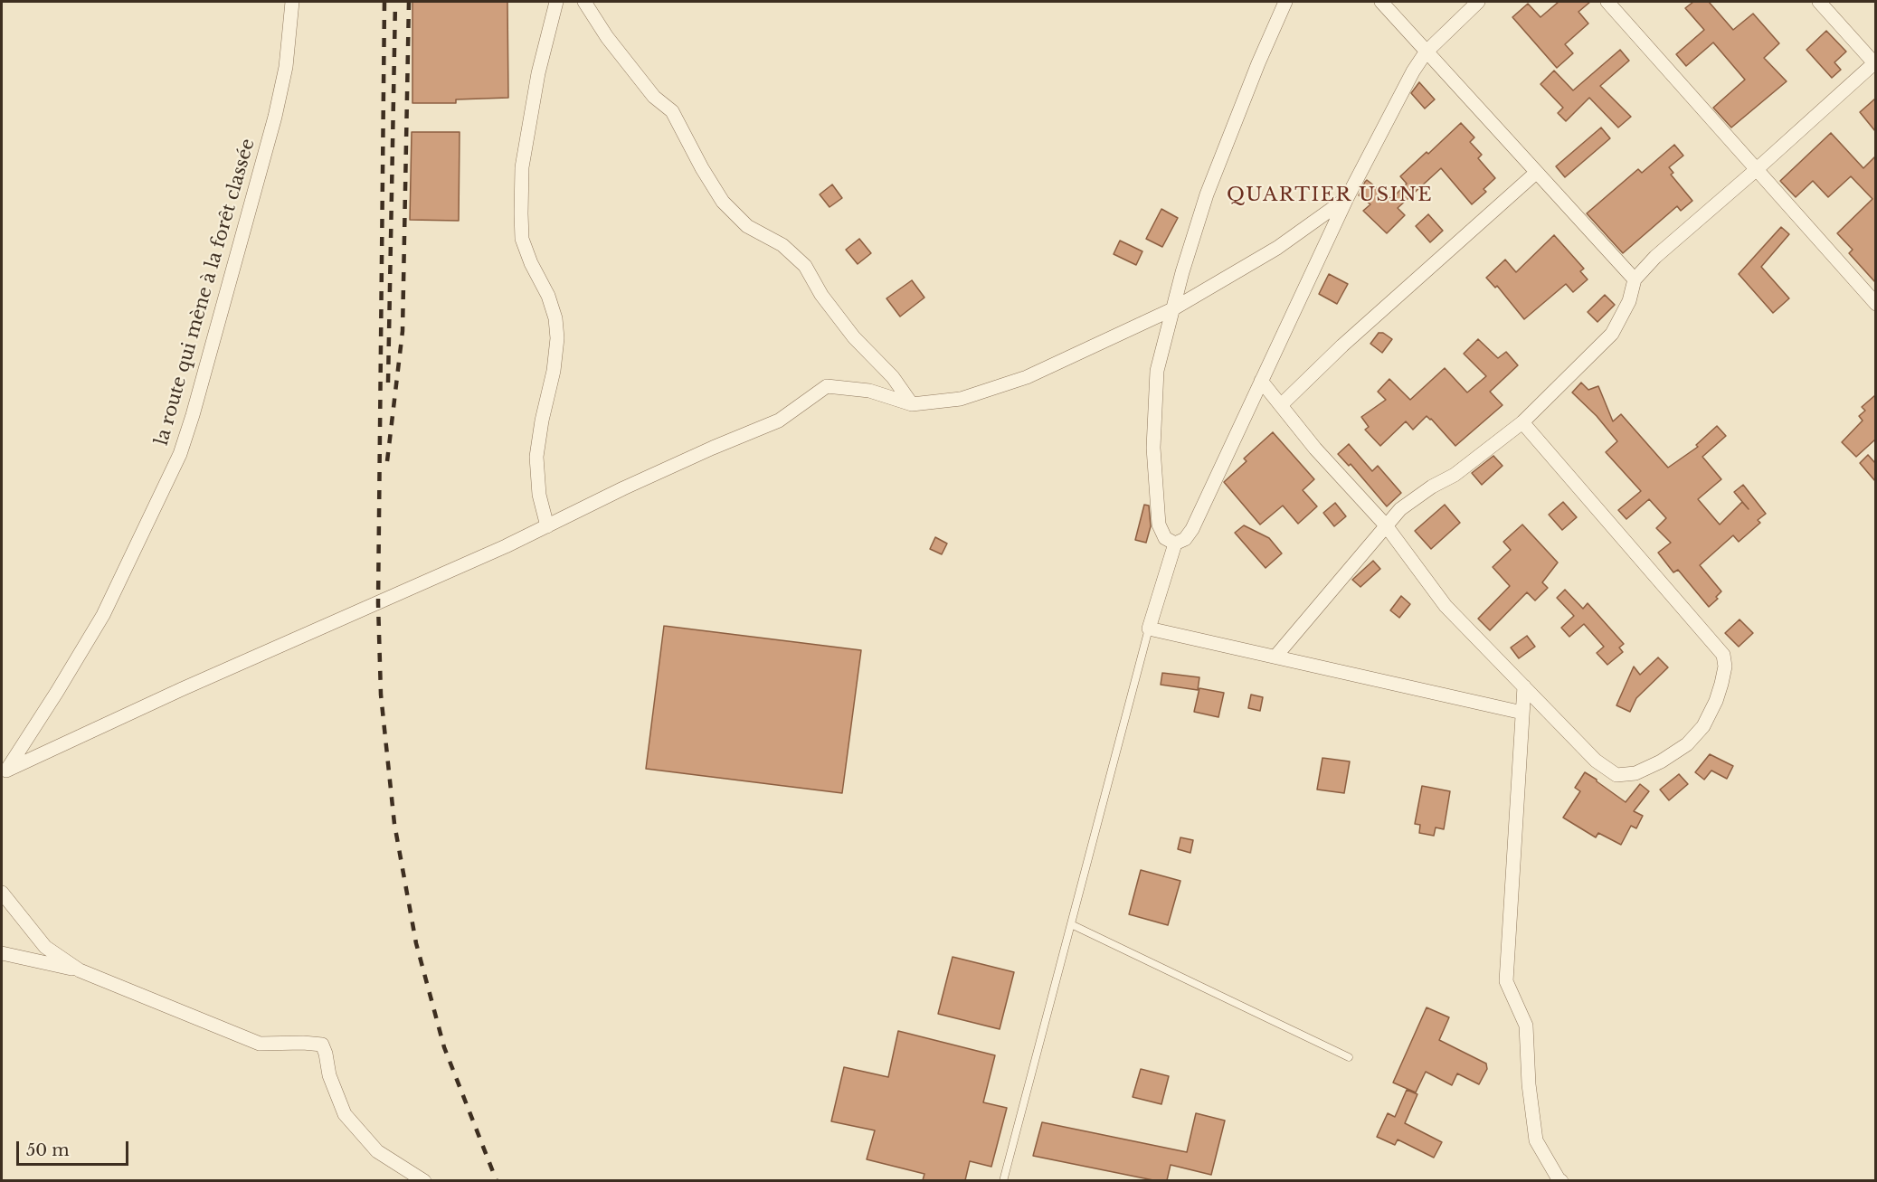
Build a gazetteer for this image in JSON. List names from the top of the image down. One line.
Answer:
{"streets":{"street":["la route qui mène à la forêt classée"]},"districts":["QUARTIER USINE"],"scale_bar":"50 m"}
